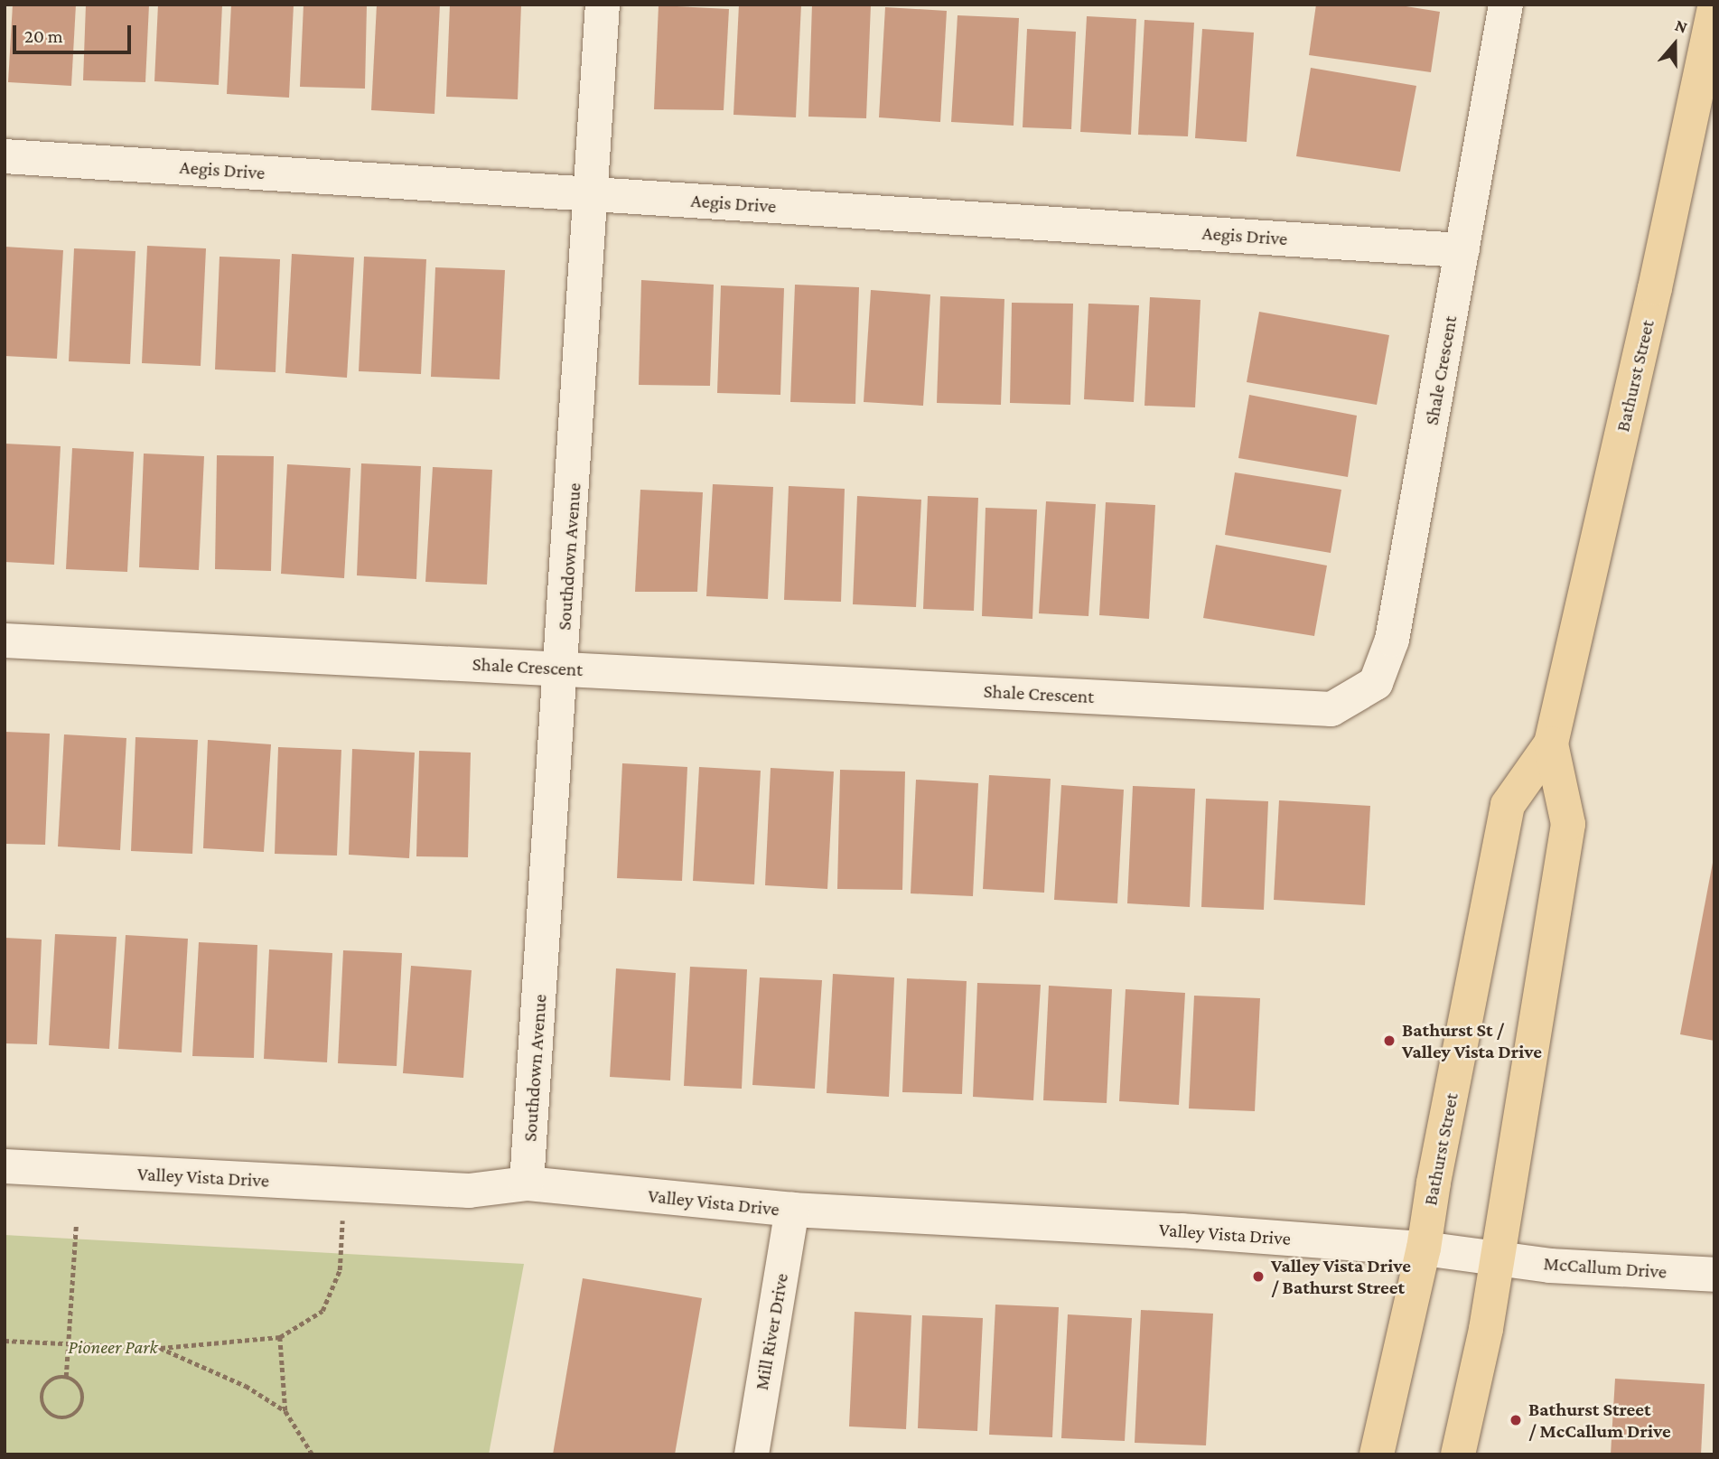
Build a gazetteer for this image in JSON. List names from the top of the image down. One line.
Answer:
{"streets":{"main road":["Bathurst Street"],"street":["Aegis Drive","Shale Crescent","Southdown Avenue","Valley Vista Drive","McCallum Drive","Mill River Drive"]},"crossings":[["Aegis Drive","Shale Crescent"],["Aegis Drive","Southdown Avenue"],["Shale Crescent","Southdown Avenue"],["Bathurst Street","Valley Vista Drive"],["Bathurst Street","McCallum Drive"],["Southdown Avenue","Valley Vista Drive"],["Valley Vista Drive","McCallum Drive"],["Valley Vista Drive","Mill River Drive"]],"parks":["Pioneer Park"],"places":["Bathurst St / Valley Vista Drive","Valley Vista Drive / Bathurst Street","Bathurst Street / McCallum Drive"],"scale_bar":"20 m","north":"top"}
